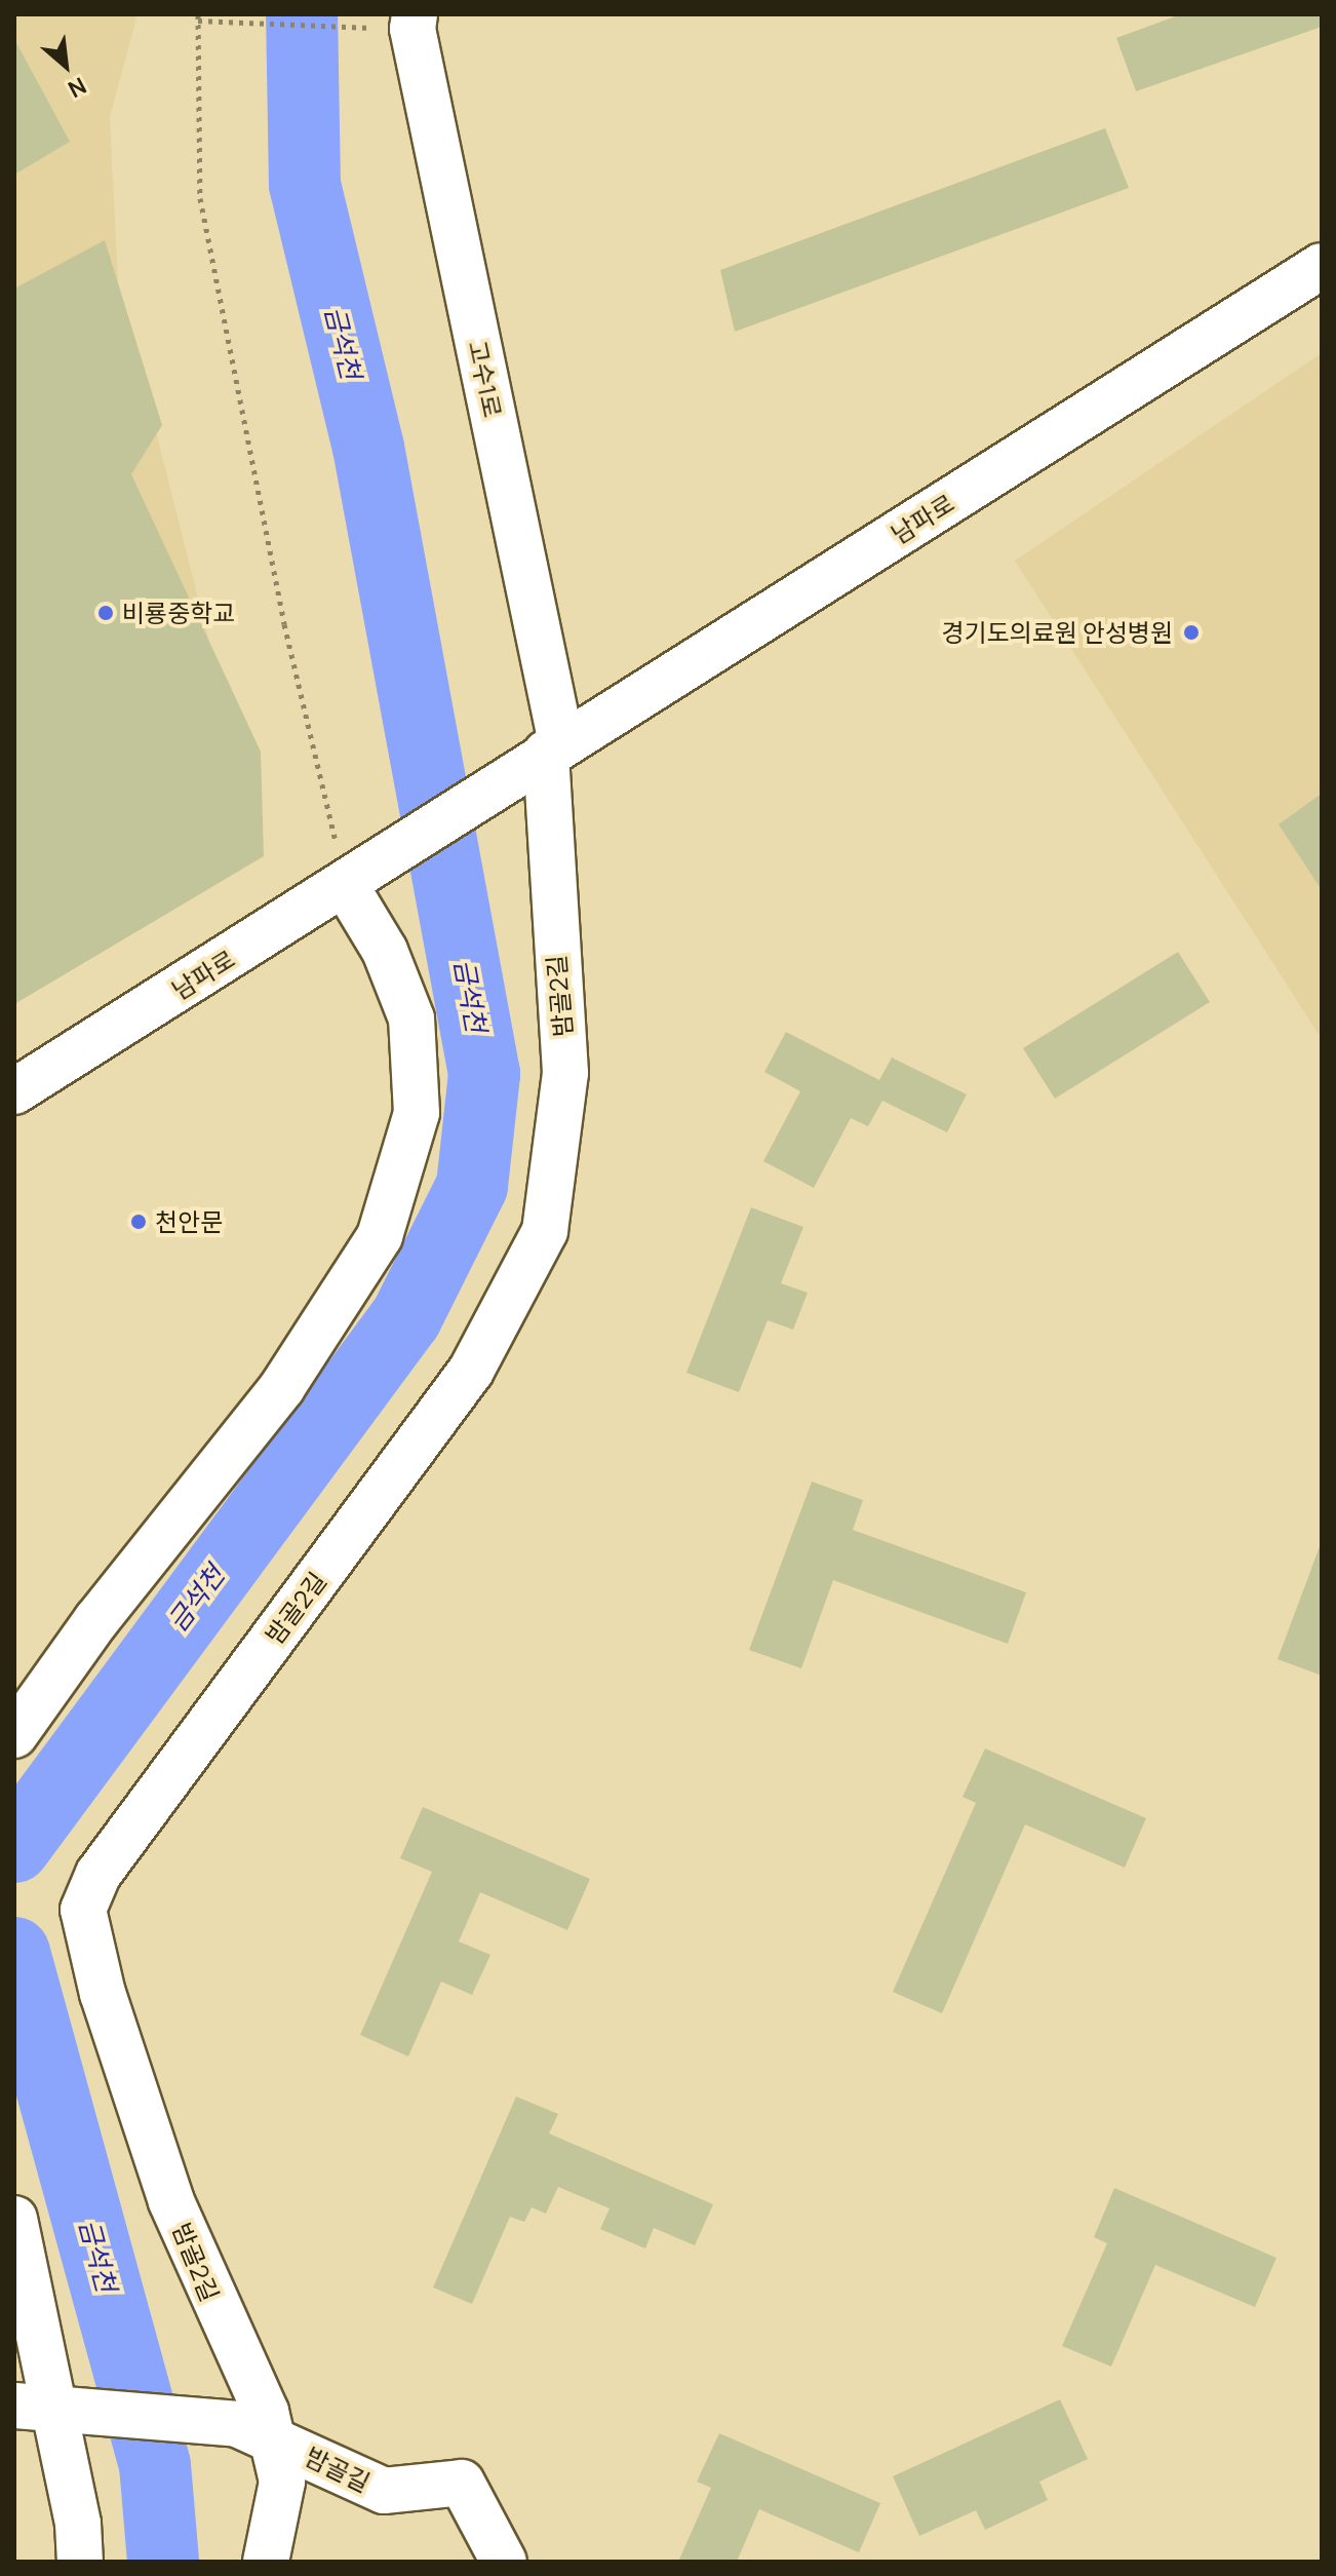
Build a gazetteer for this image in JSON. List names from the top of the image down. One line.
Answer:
{"streets":{"street":["고수1로","남파로","밤골2길","밤골길"]},"crossings":[["고수1로","남파로"],["고수1로","밤골2길"],["남파로","밤골2길"],["밤골2길","밤골길"]],"water":["금석천"],"places":["비룡중학교","경기도의료원 안성병원","천안문"],"north":"bottom right"}
